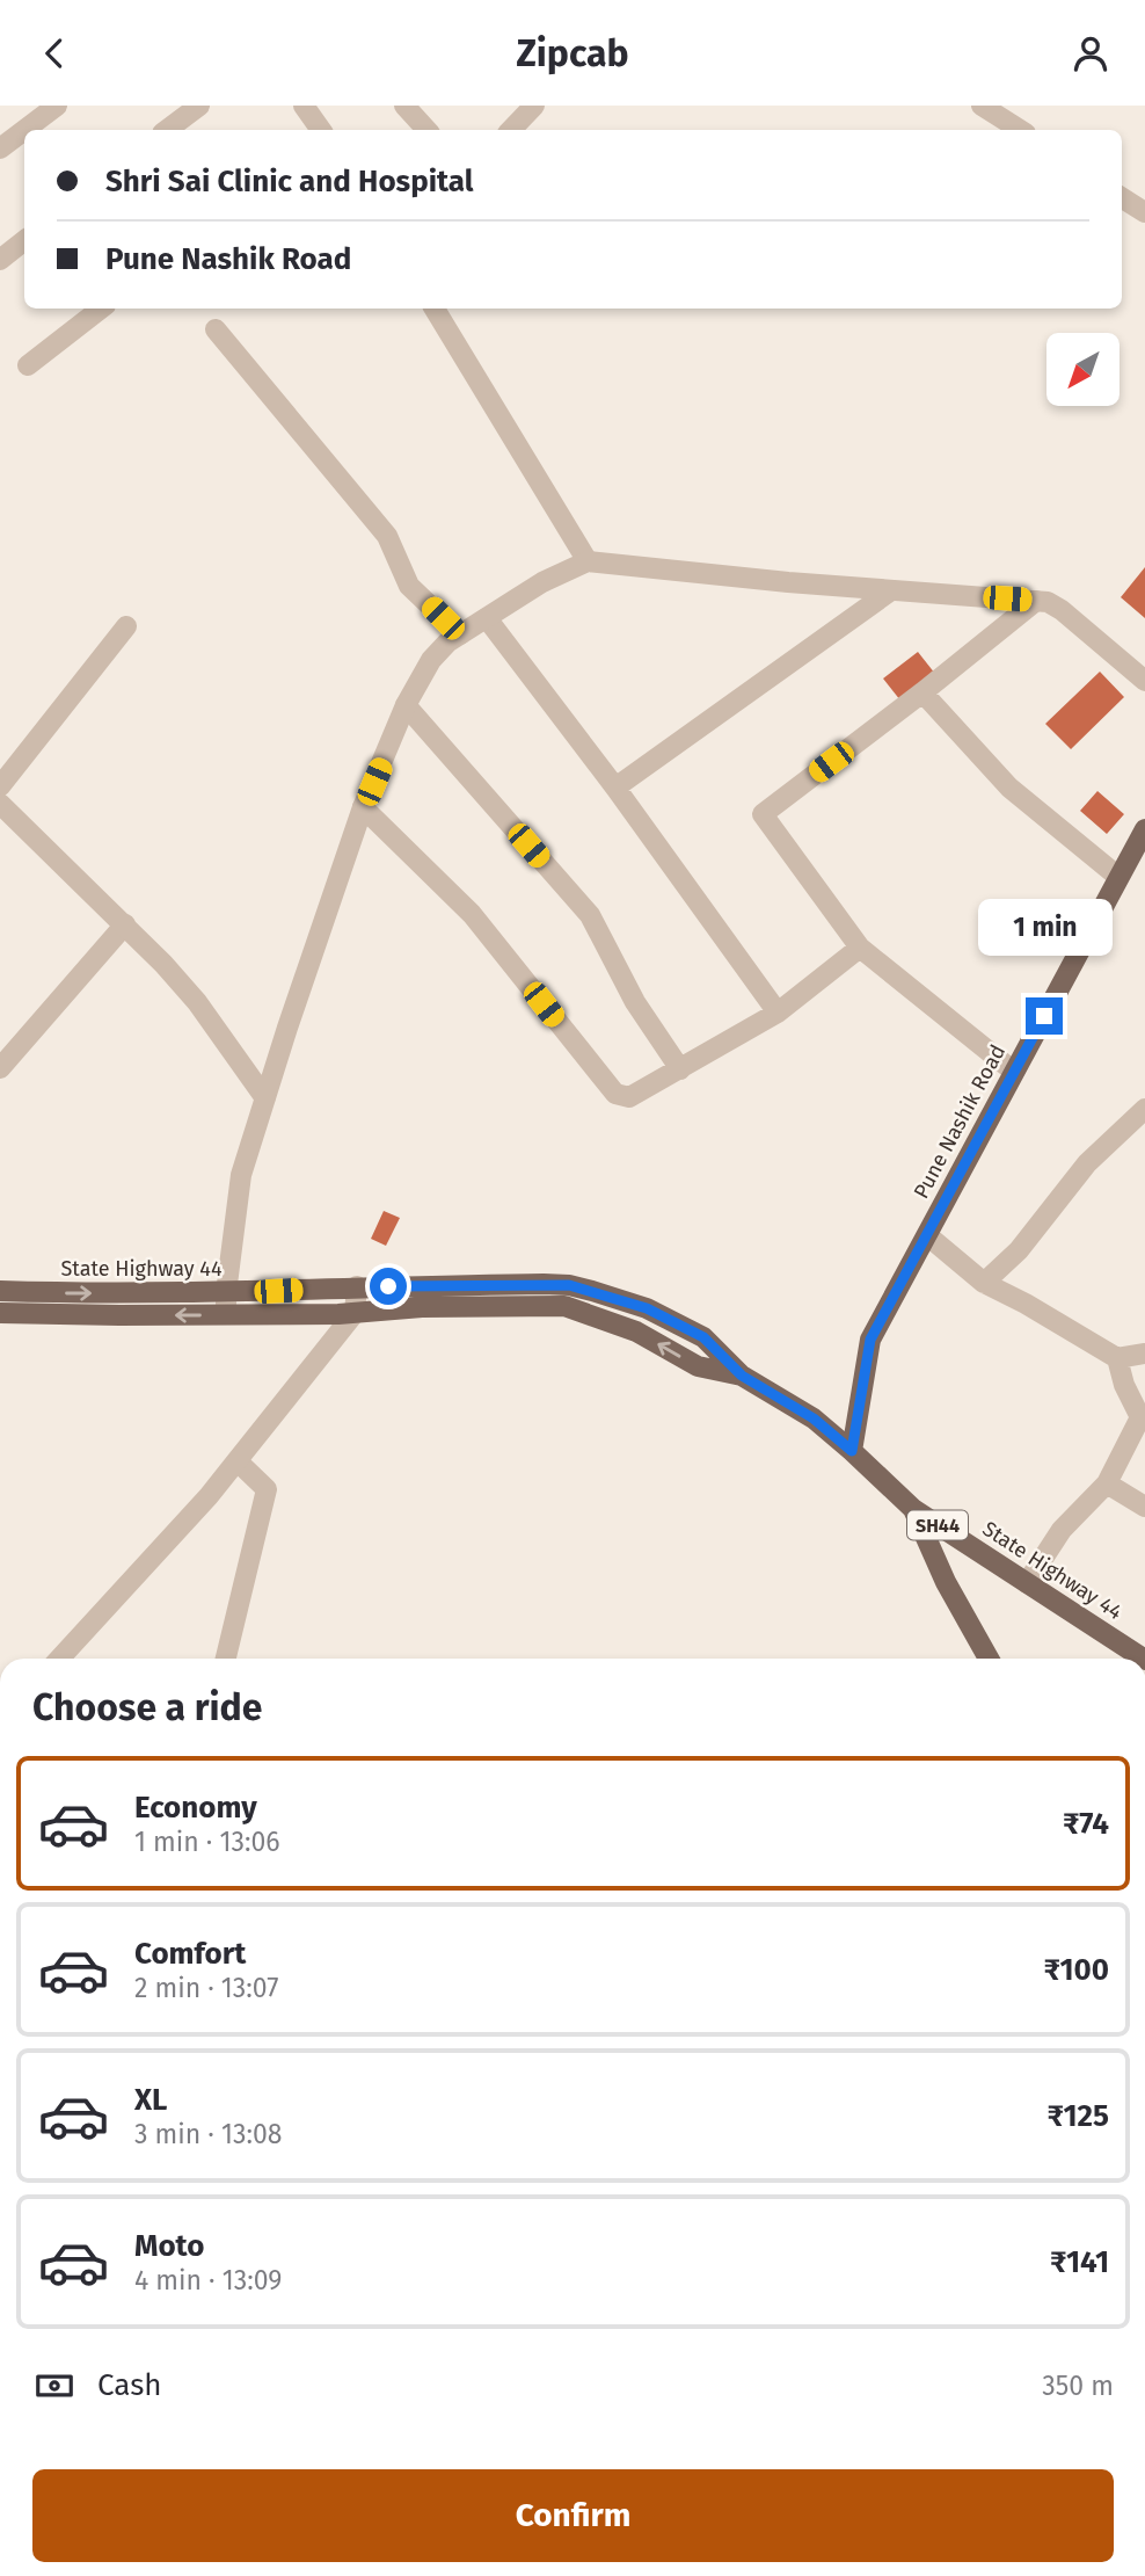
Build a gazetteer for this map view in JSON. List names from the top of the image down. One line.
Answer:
{"streets":{"main road":["Pune Nashik Road","State Highway 44","SH44"]},"crossings":[["Pune Nashik Road","State Highway 44"]],"north":"bottom left","page":{"header":"Zipcab","banner":["Shri Sai Clinic and Hospital","Pune Nashik Road"],"bubble":"1 min","heading":"Choose a ride","list":[{"name":"Economy","note":"1 min · 13:06","value":"₹74"},{"name":"Comfort","note":"2 min · 13:07","value":"₹100"},{"name":"XL","note":"3 min · 13:08","value":"₹125"},{"name":"Moto","note":"4 min · 13:09","value":"₹141"}],"pay":["Cash","350 m"],"buttons":"Confirm"}}
